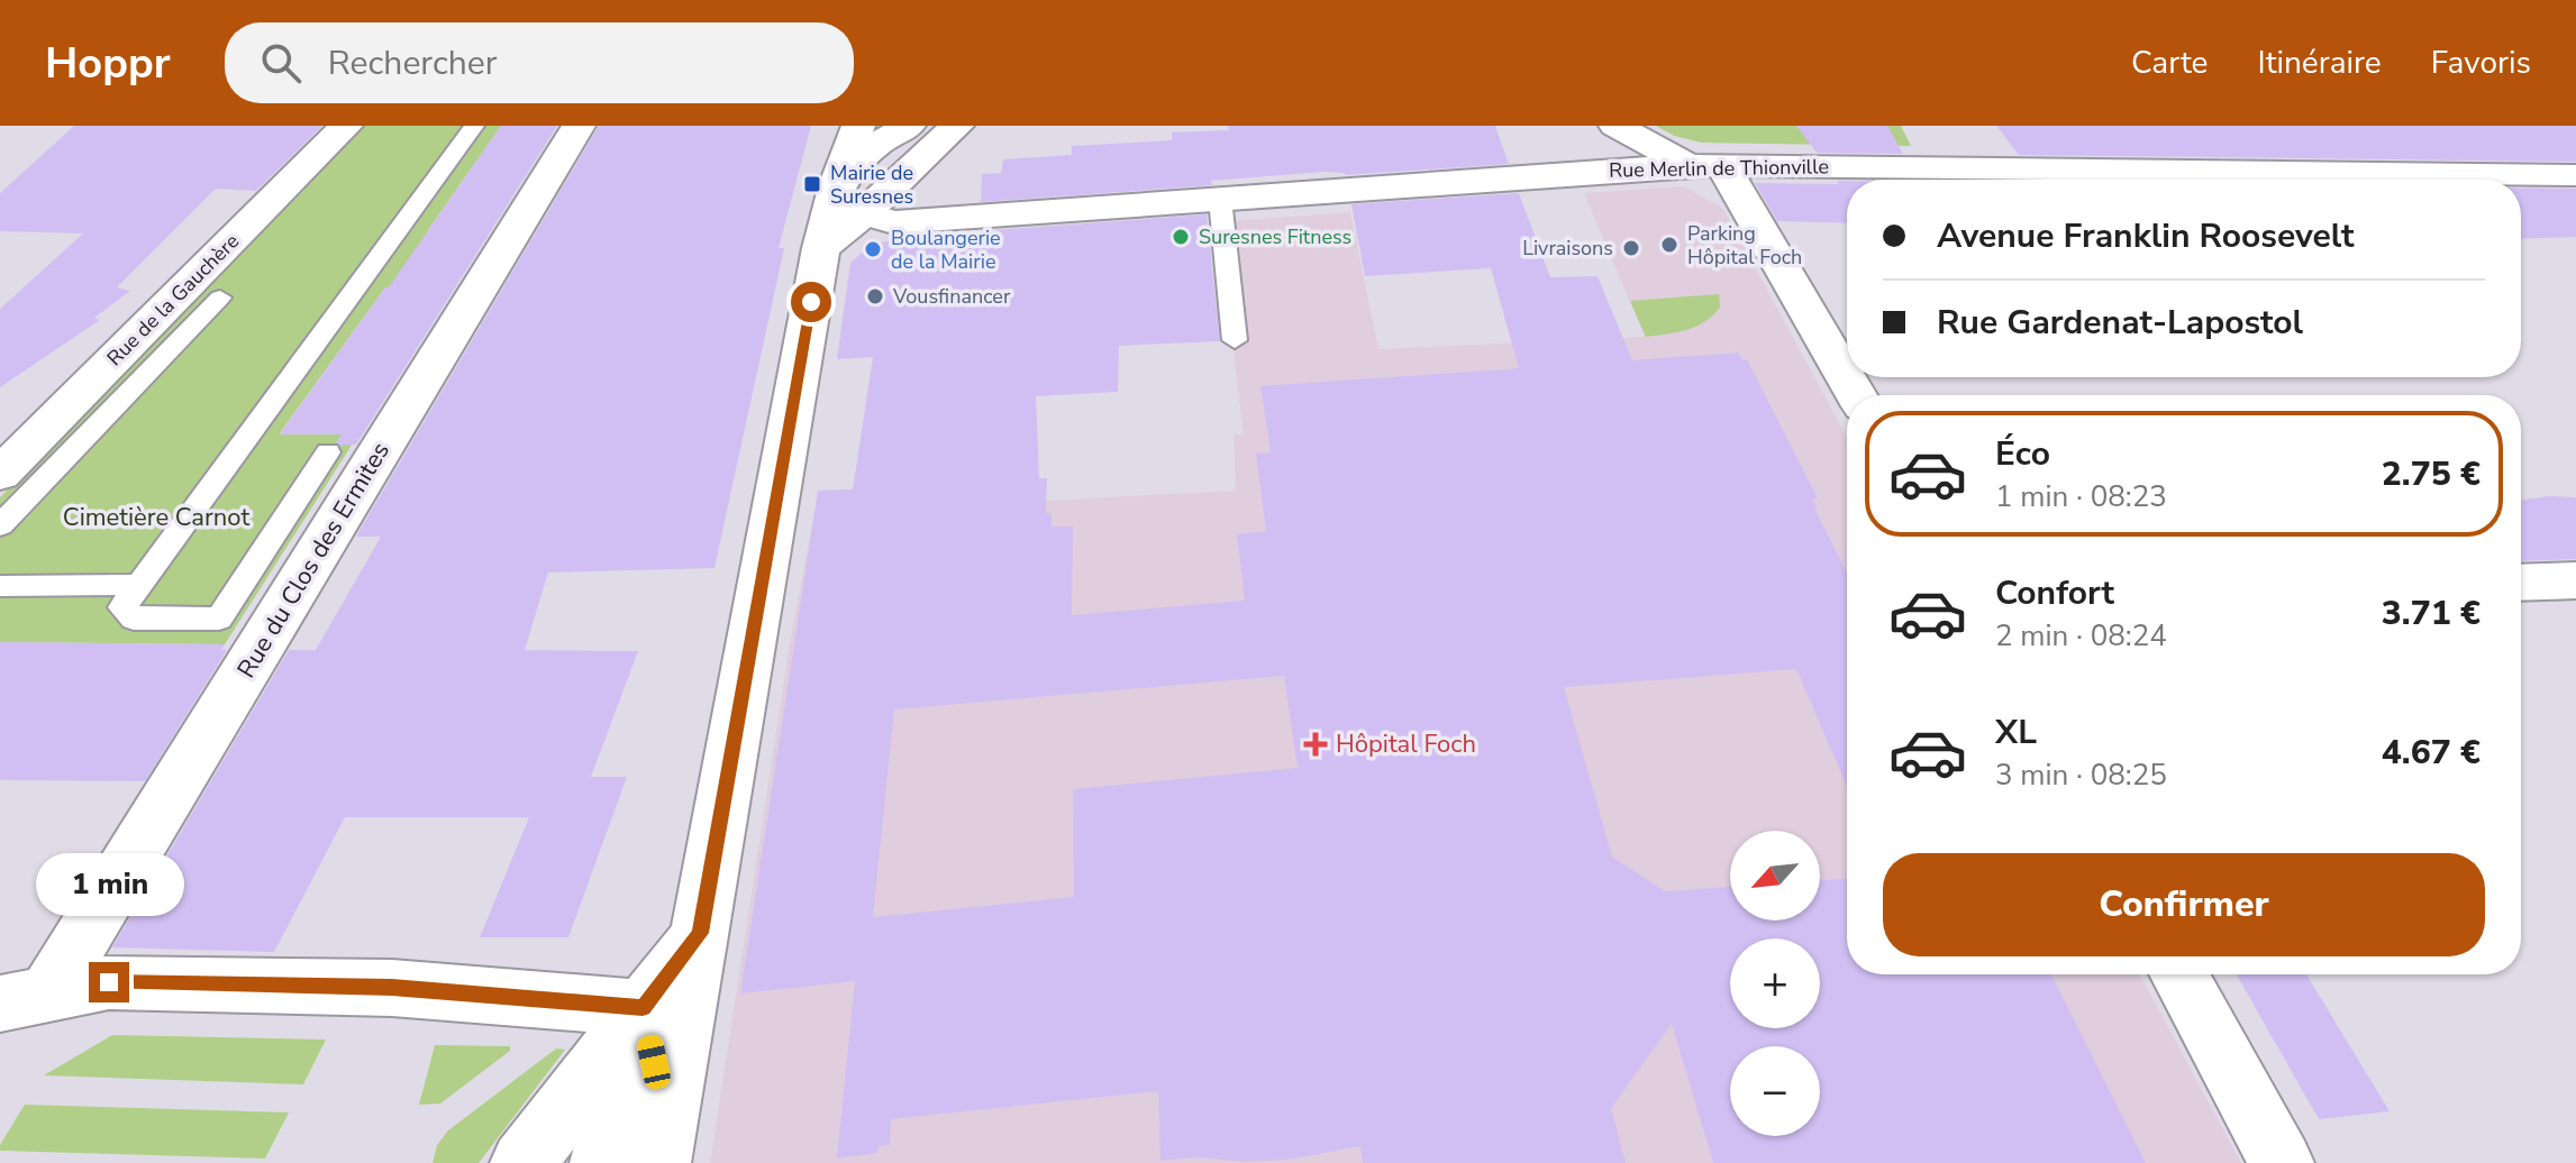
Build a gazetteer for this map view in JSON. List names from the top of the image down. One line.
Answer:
{"streets":{"street":["Rue Merlin de Thionville","Rue de la Gauchère","Rue du Clos des Ermites"]},"parks":["Cimetière Carnot"],"places":{"transit":["Mairie de Suresnes"],"other":["Suresnes Fitness","Parking Hôpital Foch","Livraisons","Boulangerie de la Mairie","Vousfinancer"],"health":["Hôpital Foch"]},"north":"bottom left","page":{"header":"Hoppr","search":"Rechercher","nav":["Carte","Itinéraire","Favoris"],"banner":["Avenue Franklin Roosevelt","Rue Gardenat-Lapostol"],"list":[{"name":"Éco","note":"1 min · 08:23","value":"2.75 €"},{"name":"Confort","note":"2 min · 08:24","value":"3.71 €"},{"name":"XL","note":"3 min · 08:25","value":"4.67 €"}],"map_buttons":["+","−"],"buttons":"Confirmer","bubble":"1 min"}}
